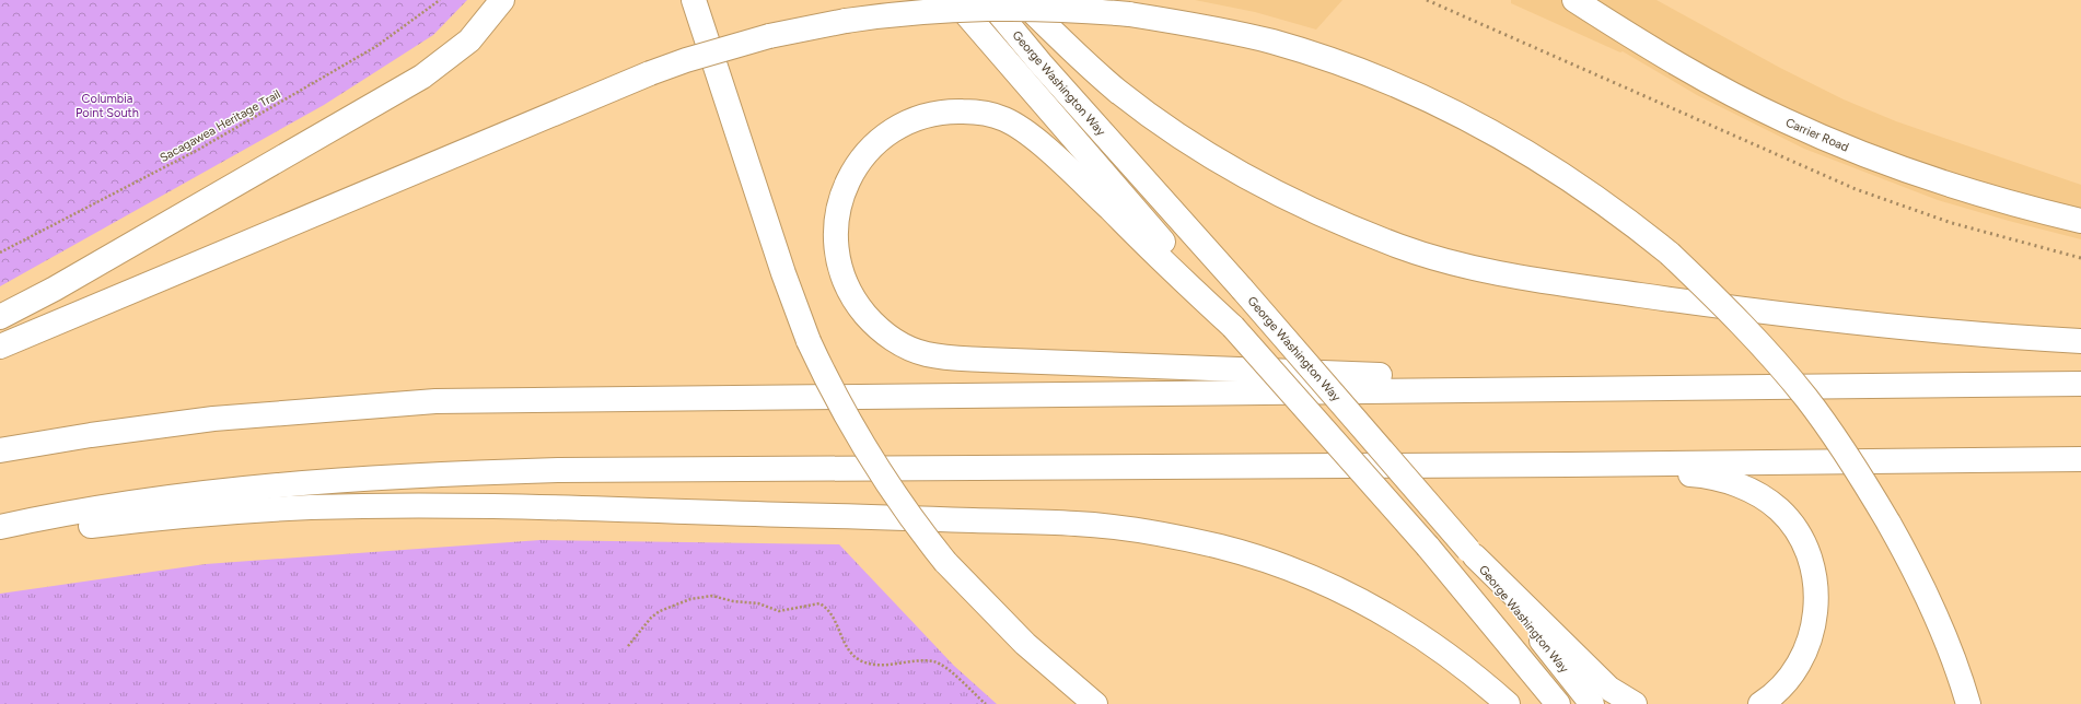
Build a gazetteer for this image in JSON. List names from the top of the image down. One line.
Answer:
{"streets":{"main road":["George Washington Way","Carrier Road"],"path":["Sacagawea Heritage Trail"]},"parks":["Columbia Point South"]}
